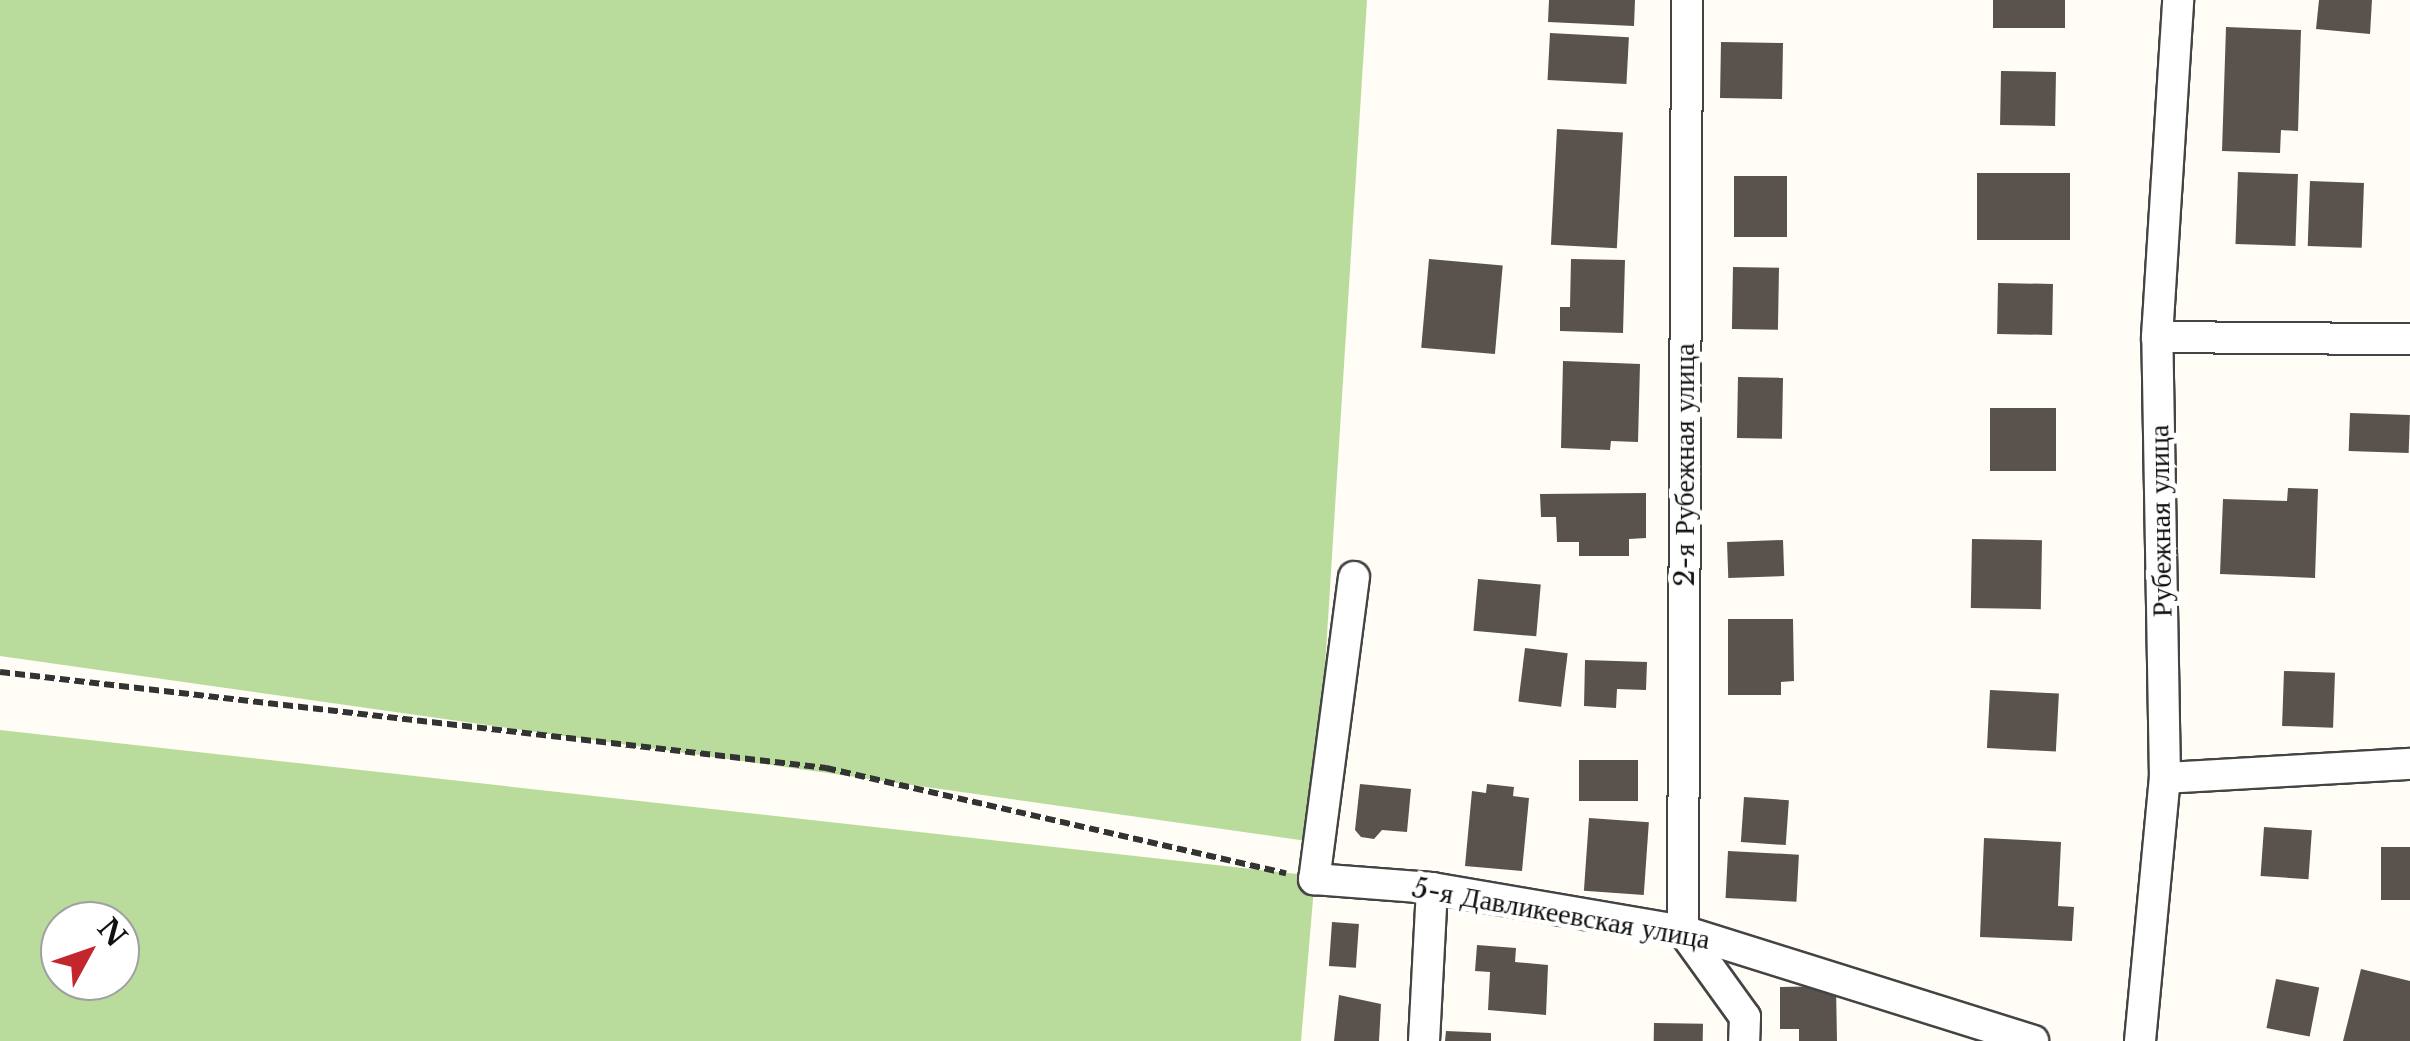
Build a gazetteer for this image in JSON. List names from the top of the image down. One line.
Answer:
{"streets":{"street":["2-я Рубежная улица","Рубежная улица","5-я Давликеевская улица"]},"crossings":[["2-я Рубежная улица","5-я Давликеевская улица"]],"north":"top right"}
